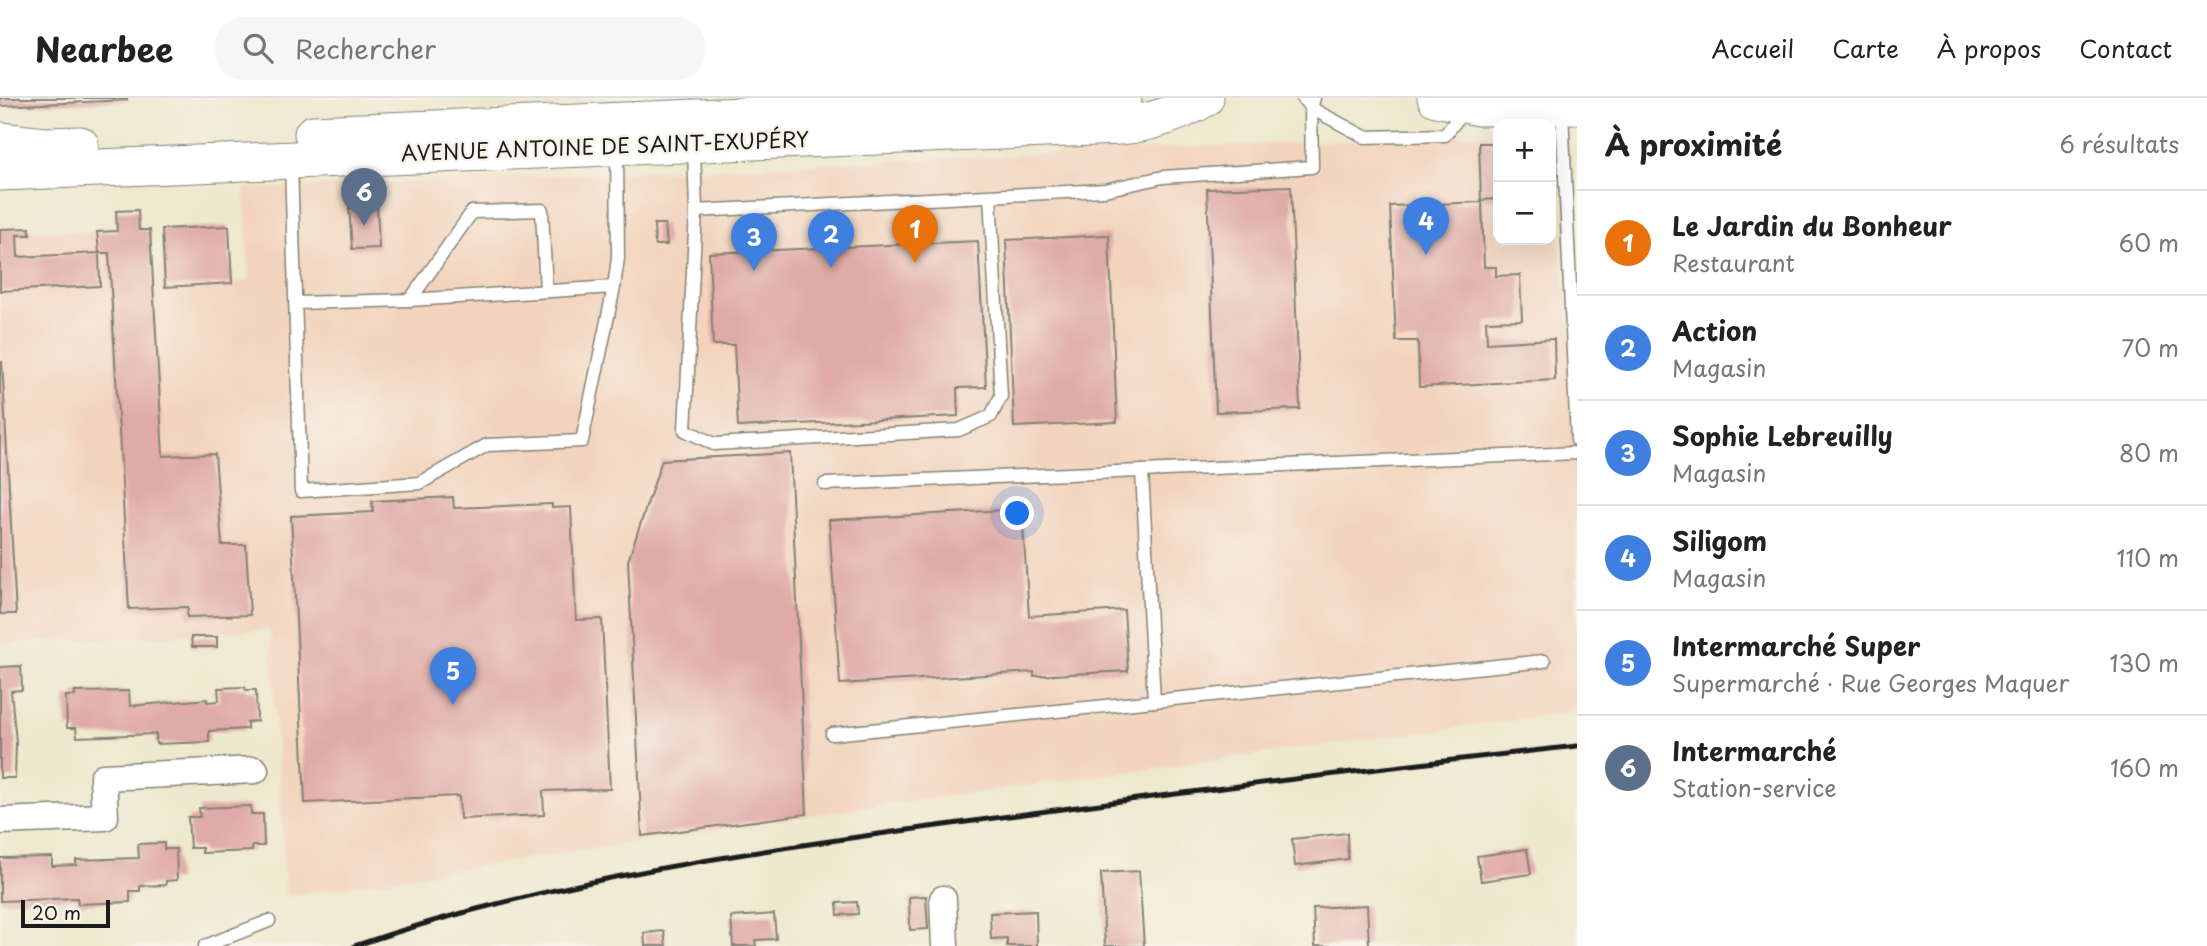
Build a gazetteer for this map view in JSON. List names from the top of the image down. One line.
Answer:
{"streets":{"main road":["AVENUE ANTOINE DE SAINT-EXUPÉRY"]},"scale_bar":"20 m","page":{"header":"Nearbee","search":"Rechercher","nav":["Accueil","Carte","À propos","Contact"],"heading":["À proximité","6 résultats"],"map_buttons":["+","−"],"pins":["6","4","1","2","3","5"],"list":[{"mark":"1","name":"Le Jardin du Bonheur","note":"Restaurant","value":"60 m"},{"mark":"2","name":"Action","note":"Magasin","value":"70 m"},{"mark":"3","name":"Sophie Lebreuilly","note":"Magasin","value":"80 m"},{"mark":"4","name":"Siligom","note":"Magasin","value":"110 m"},{"mark":"5","name":"Intermarché Super","note":"Supermarché · Rue Georges Maquer","value":"130 m"},{"mark":"6","name":"Intermarché","note":"Station-service","value":"160 m"}],"scale":"20 m"}}
